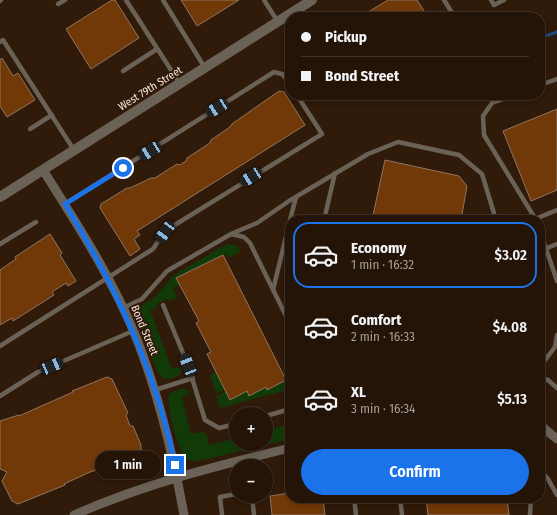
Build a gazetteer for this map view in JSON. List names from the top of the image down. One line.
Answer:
{"streets":{"street":["West 79th Street","Bond Street"]},"crossings":[["West 79th Street","Bond Street"]],"page":{"banner":["Pickup","Bond Street"],"list":[{"name":"Economy","note":"1 min · 16:32","value":"$3.02"},{"name":"Comfort","note":"2 min · 16:33","value":"$4.08"},{"name":"XL","note":"3 min · 16:34","value":"$5.13"}],"map_buttons":["+","−"],"buttons":"Confirm","bubble":"1 min"}}
